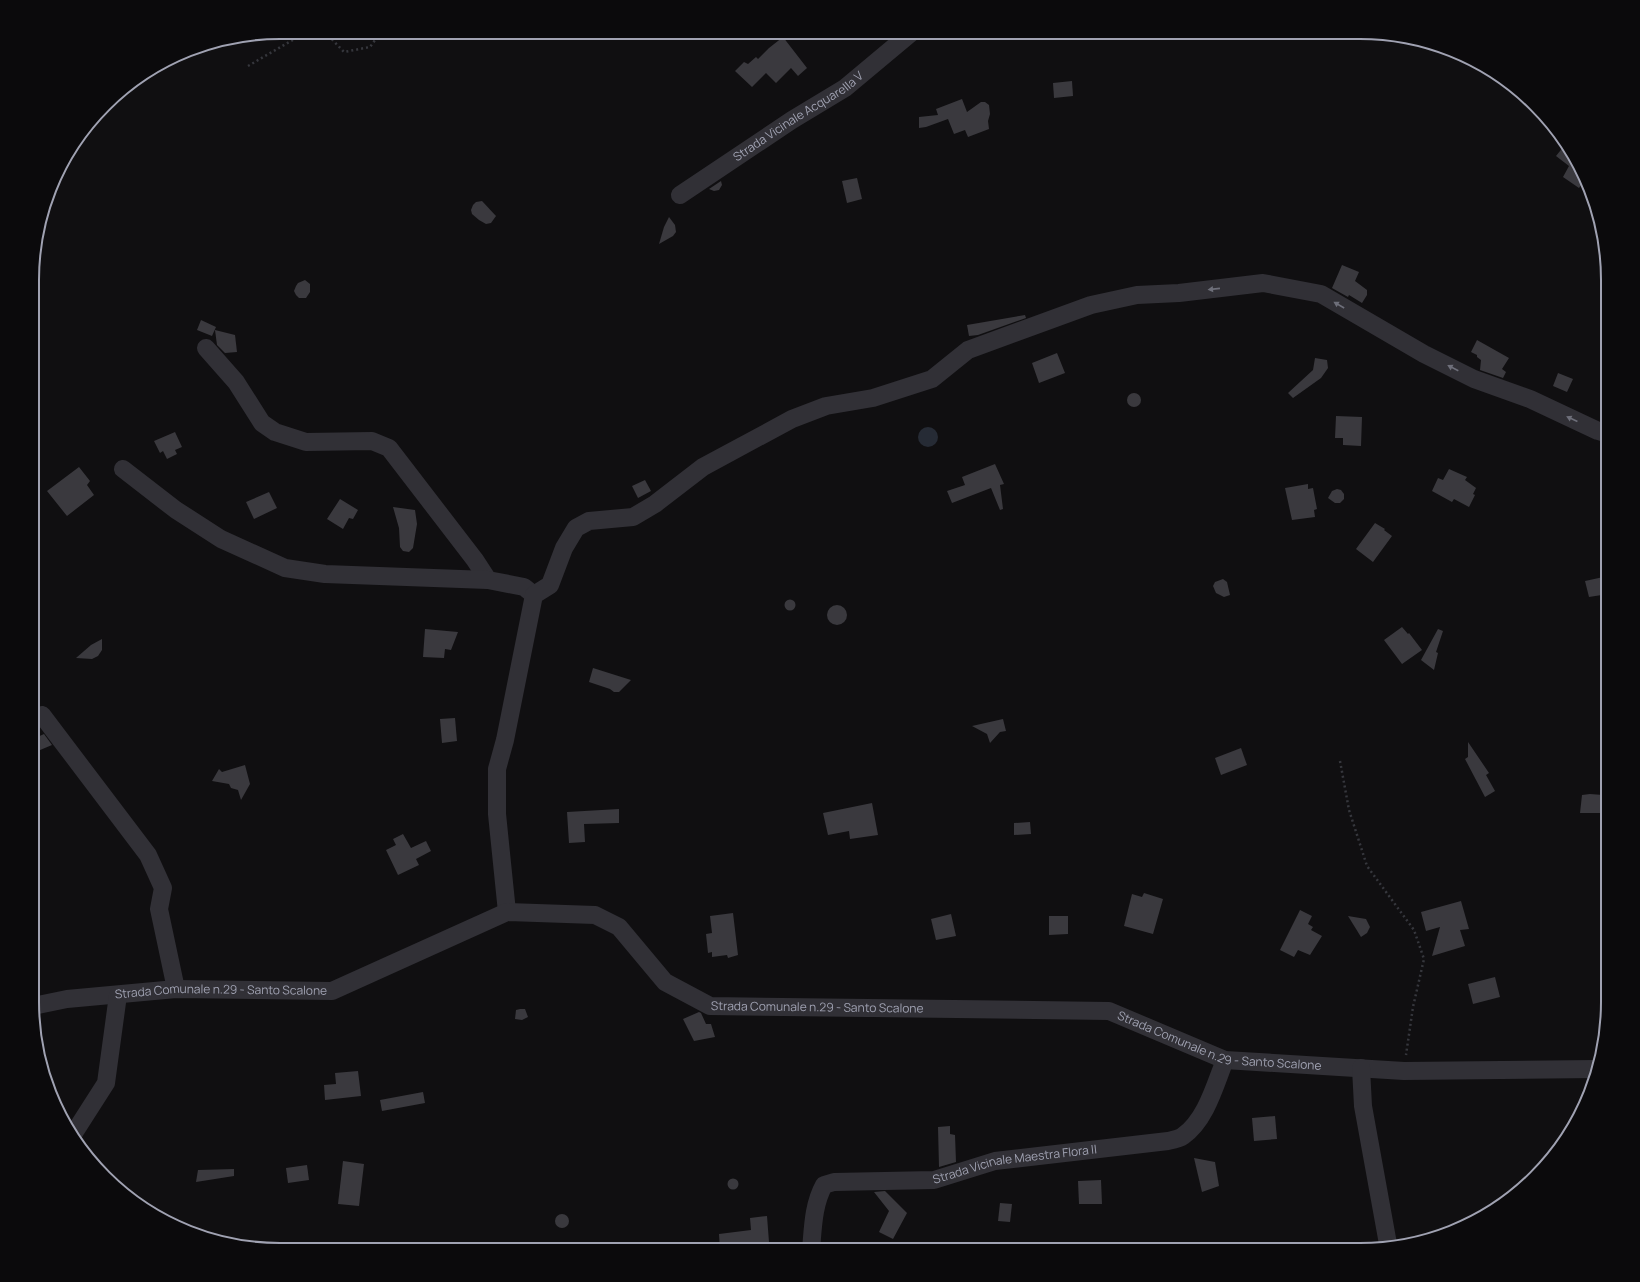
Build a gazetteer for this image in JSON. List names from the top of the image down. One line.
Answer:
{"streets":{"street":["Strada Vicinale Acquarella V","Strada Comunale n.29 - Santo Scalone","Strada Vicinale Maestra Flora II"]},"crossings":[["Strada Comunale n.29 - Santo Scalone","Strada Vicinale Maestra Flora II"]]}
